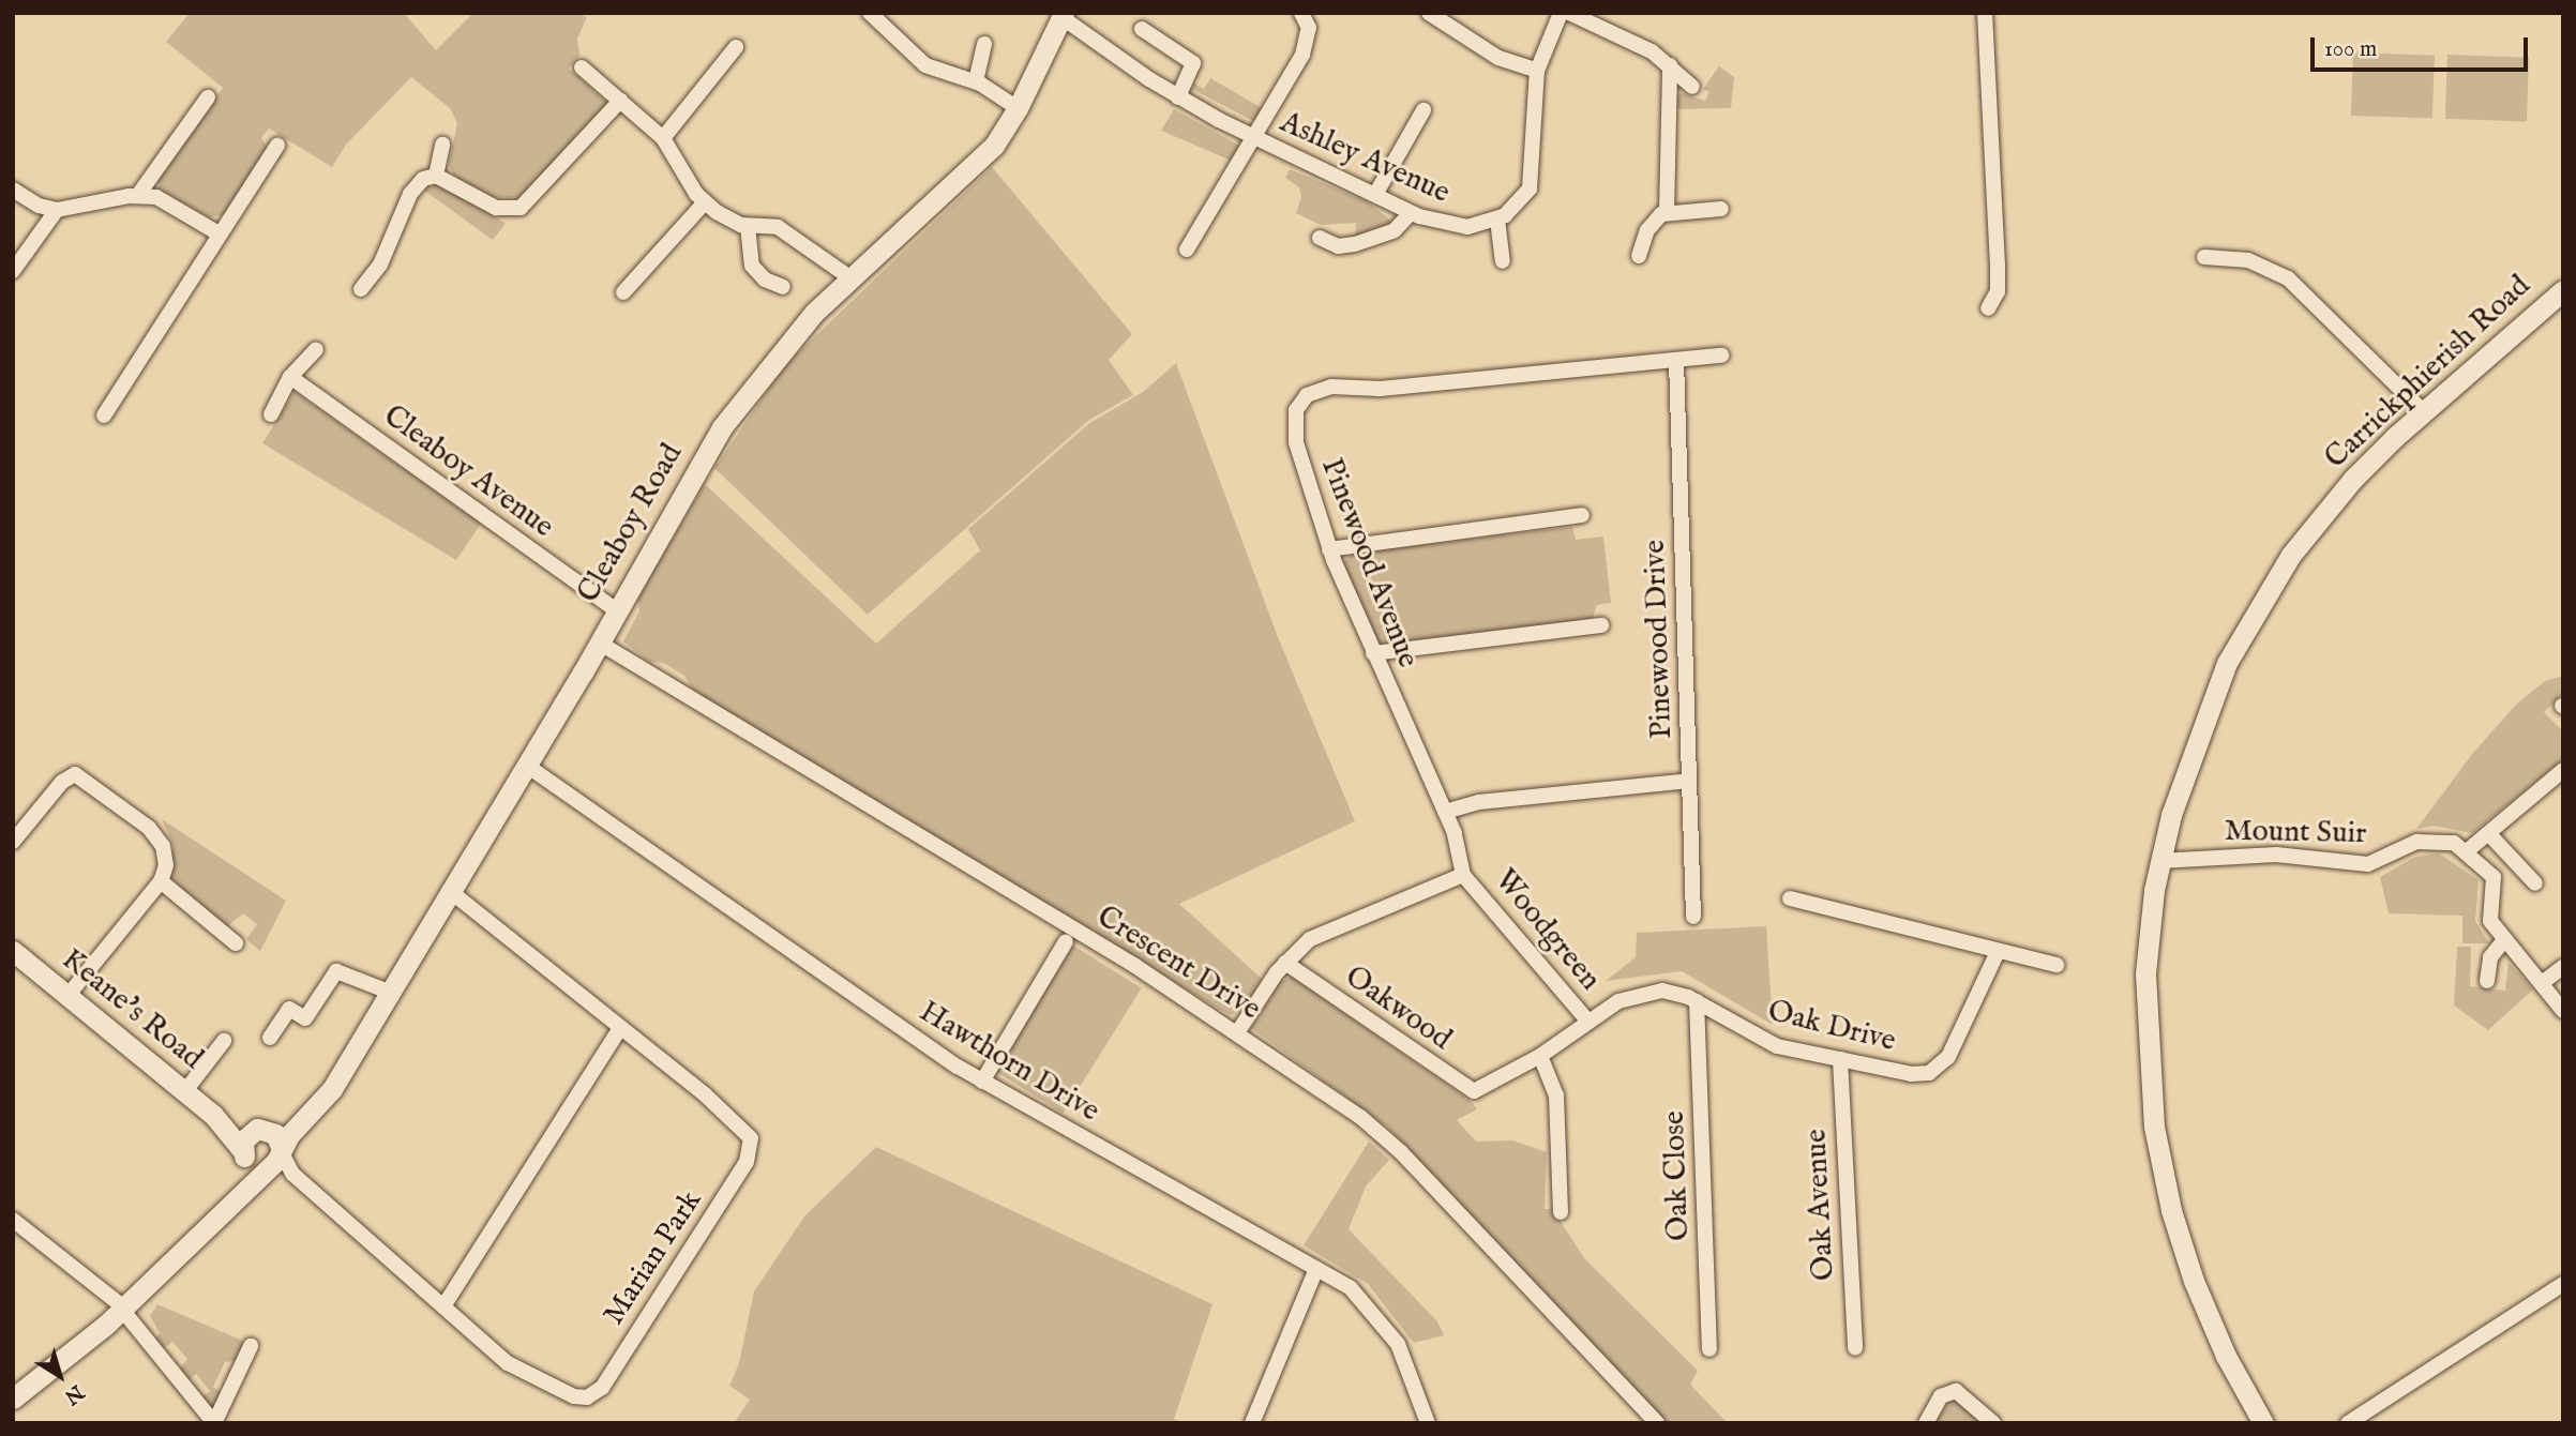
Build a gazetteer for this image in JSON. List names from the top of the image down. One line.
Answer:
{"streets":{"street":["Ashley Avenue","Carrickphierish Road","Cleaboy Avenue","Cleaboy Road","Pinewood Avenue","Pinewood Drive","Mount Suir","Woodgreen","Crescent Drive","Oakwood","Keane's Road","Oak Drive","Hawthorn Drive","Oak Close","Oak Avenue","Marian Park"]},"crossings":[["Ashley Avenue","Cleaboy Road"],["Carrickphierish Road","Mount Suir"],["Cleaboy Avenue","Cleaboy Road"],["Cleaboy Road","Crescent Drive"],["Cleaboy Road","Keane's Road"],["Cleaboy Road","Hawthorn Drive"],["Cleaboy Road","Marian Park"],["Pinewood Avenue","Pinewood Drive"],["Pinewood Avenue","Woodgreen"],["Woodgreen","Oak Drive"],["Oakwood","Oak Drive"],["Keane's Road","Marian Park"],["Oak Drive","Oak Close"],["Oak Drive","Oak Avenue"]],"scale_bar":"100 m","north":"bottom right"}
